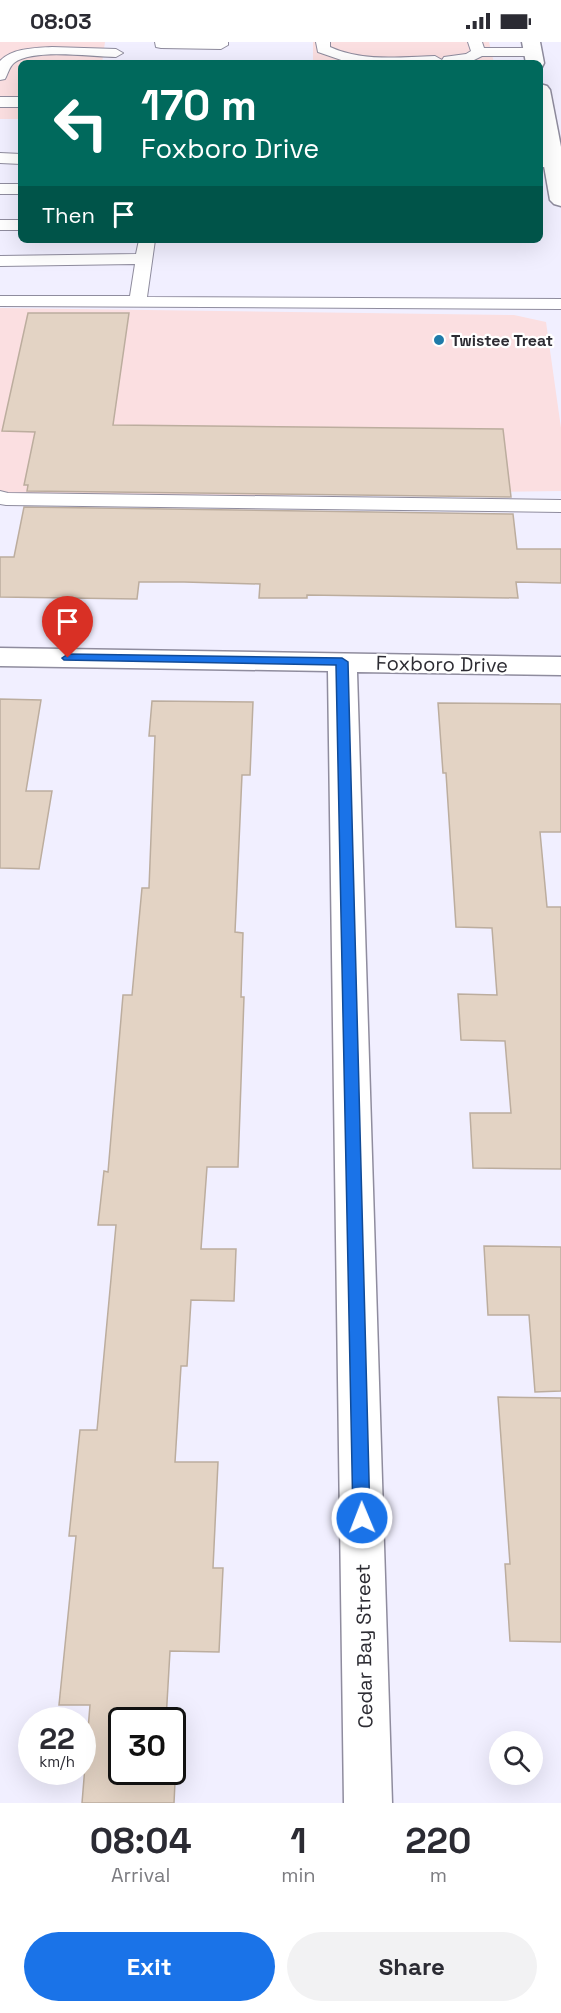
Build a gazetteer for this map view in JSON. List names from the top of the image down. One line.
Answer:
{"streets":{"street":["Foxboro Drive","Cedar Bay Street"]},"crossings":[["Foxboro Drive","Cedar Bay Street"]],"places":["Twistee Treat"],"page":{"status":"08:03","turn":["170 m","Foxboro Drive"],"then":"Then","speed":"22 km/h","limit":"30","eta":["08:04","Arrival","1","min","220","m"],"buttons":["Exit","Share"]}}
